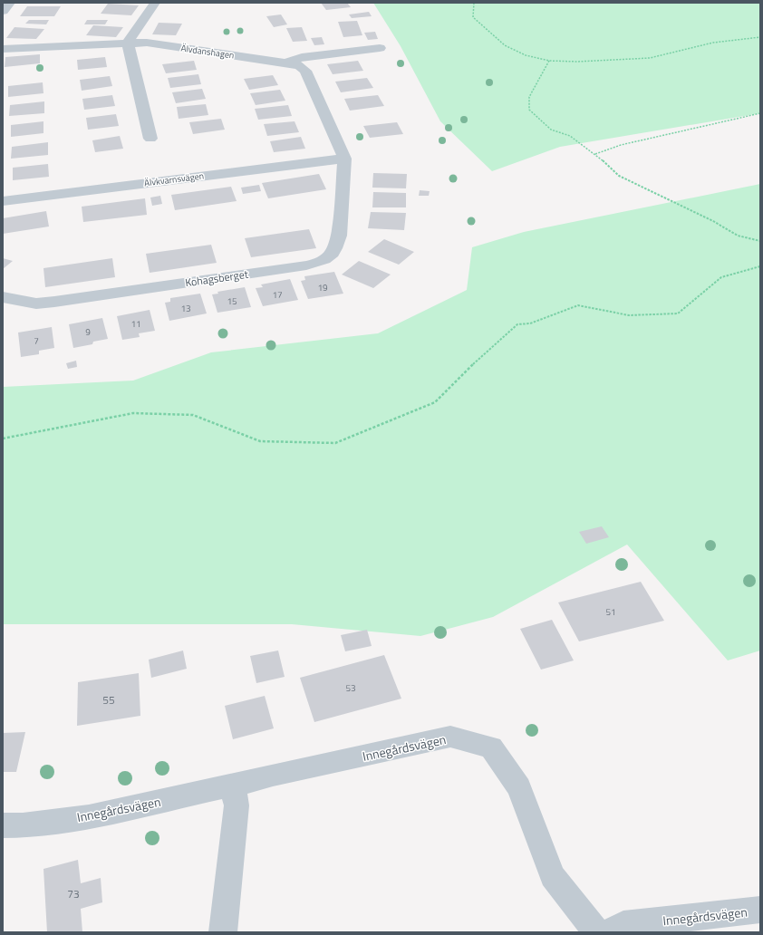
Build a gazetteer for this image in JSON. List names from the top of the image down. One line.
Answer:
{"streets":{"street":["Älvdanshagen","Älvkvarnsvägen","Kohagsberget","Innegårdsvägen"]},"crossings":[["Älvdanshagen","Älvkvarnsvägen"],["Älvdanshagen","Kohagsberget"],["Älvkvarnsvägen","Kohagsberget"]],"house_numbers":["19","17","15","13","11","9","7","51","53","55","73"]}
